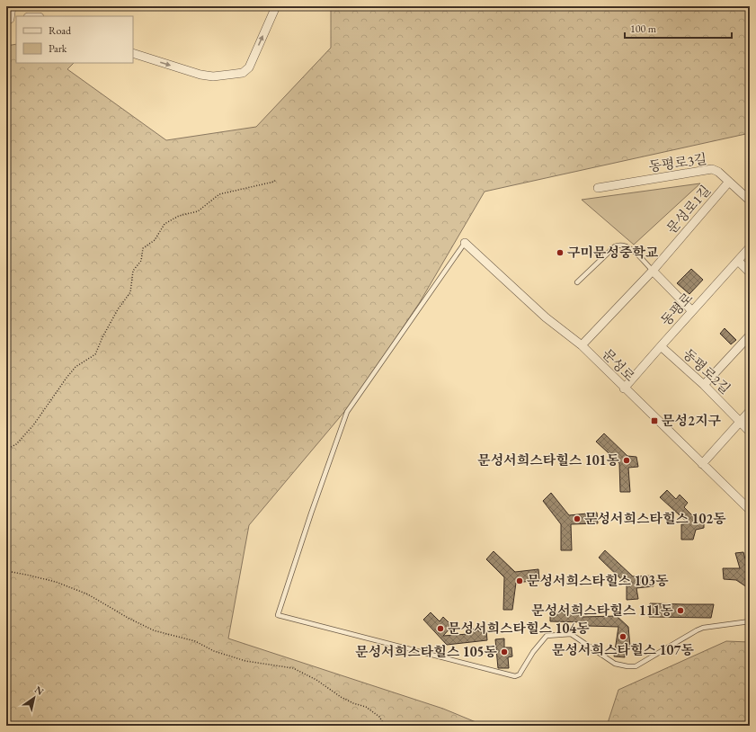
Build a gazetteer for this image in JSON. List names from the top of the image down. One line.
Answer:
{"streets":{"street":["동평로3길","문성로1길","동평로","문성로","동평로2길"]},"crossings":[["동평로3길","문성로1길"],["문성로1길","문성로"],["동평로","문성로"],["동평로","동평로2길"]],"places":{"other":["구미문성중학교","문성서희스타힐스 101동","문성서희스타힐스 102동","문성서희스타힐스 103동","문성서희스타힐스 111동","문성서희스타힐스 104동","문성서희스타힐스 107동","문성서희스타힐스 105동"],"transit":["문성2지구"]},"legend":["Road","Park"],"scale_bar":"100 m","north":"top right"}
